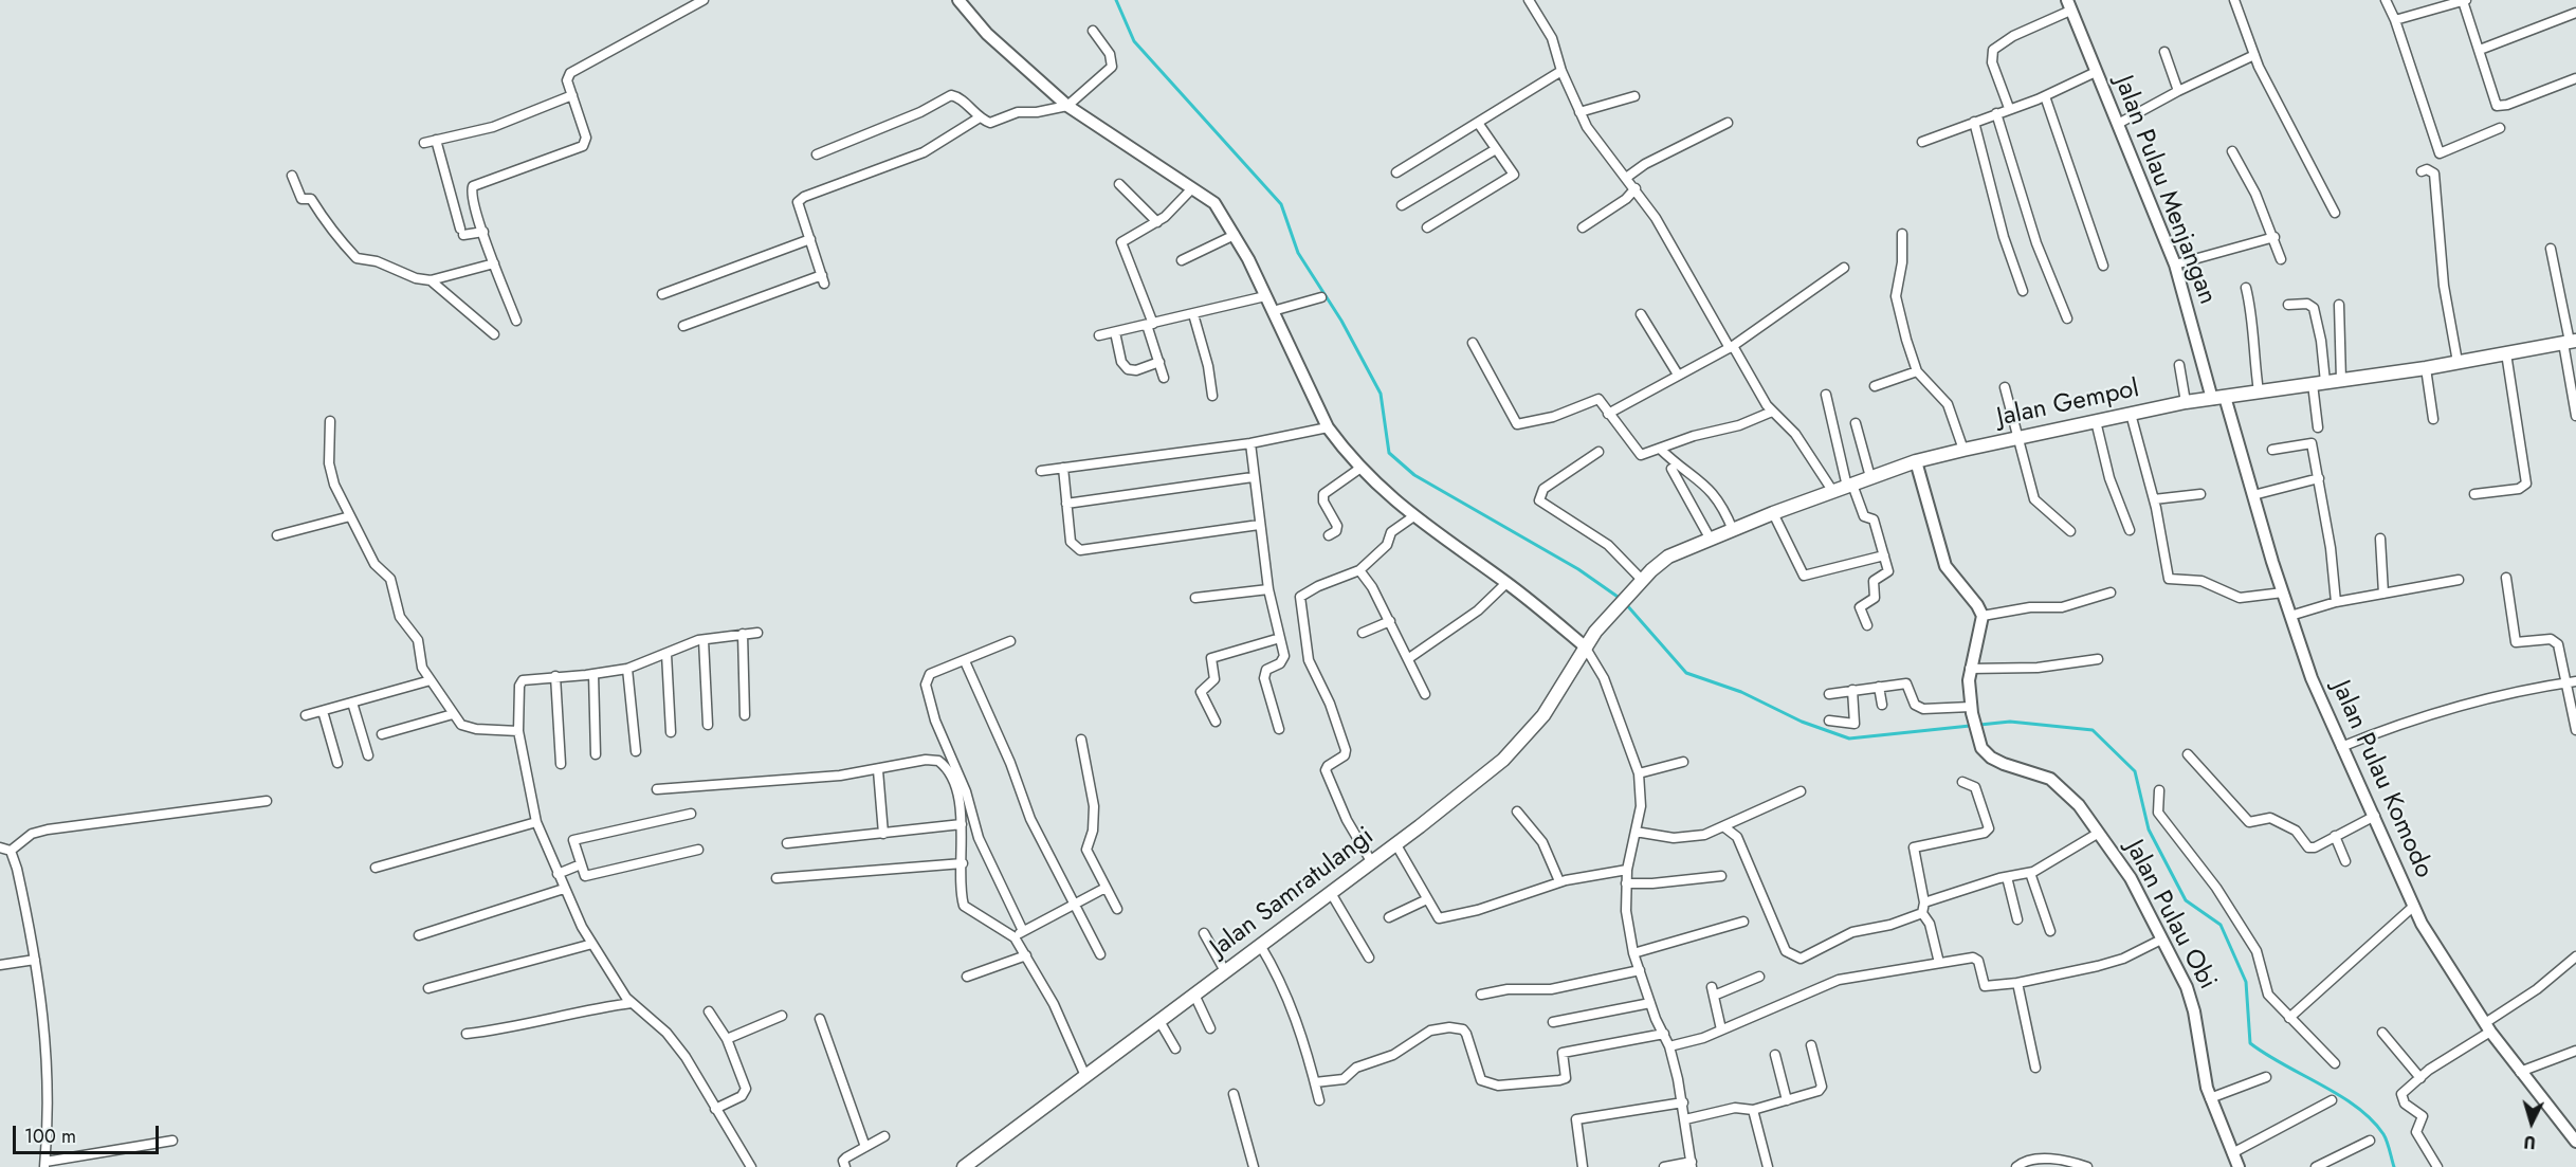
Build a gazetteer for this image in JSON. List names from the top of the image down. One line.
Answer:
{"streets":{"main road":["Jalan Gempol","Jalan Samratulangi"],"street":["Jalan Pulau Menjangan","Jalan Pulau Komodo","Jalan Pulau Obi"]},"crossings":[["Jalan Pulau Menjangan","Jalan Gempol"],["Jalan Pulau Menjangan","Jalan Pulau Komodo"],["Jalan Gempol","Jalan Pulau Komodo"],["Jalan Gempol","Jalan Samratulangi"]],"scale_bar":"100 m","north":"bottom"}
